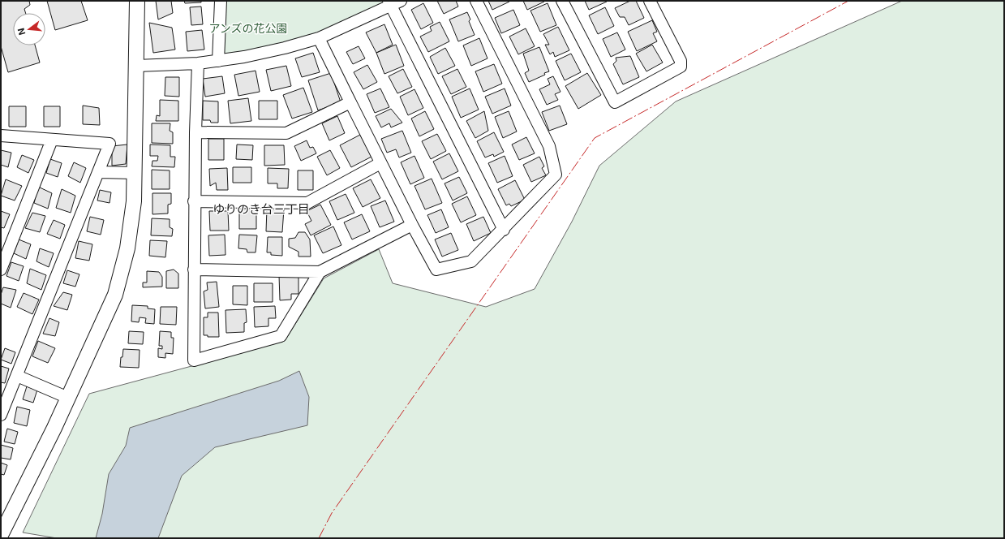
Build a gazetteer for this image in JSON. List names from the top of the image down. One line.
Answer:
{"districts":["ゆりのき台三丁目"],"parks":["アンズの花公園"],"north":"left"}
